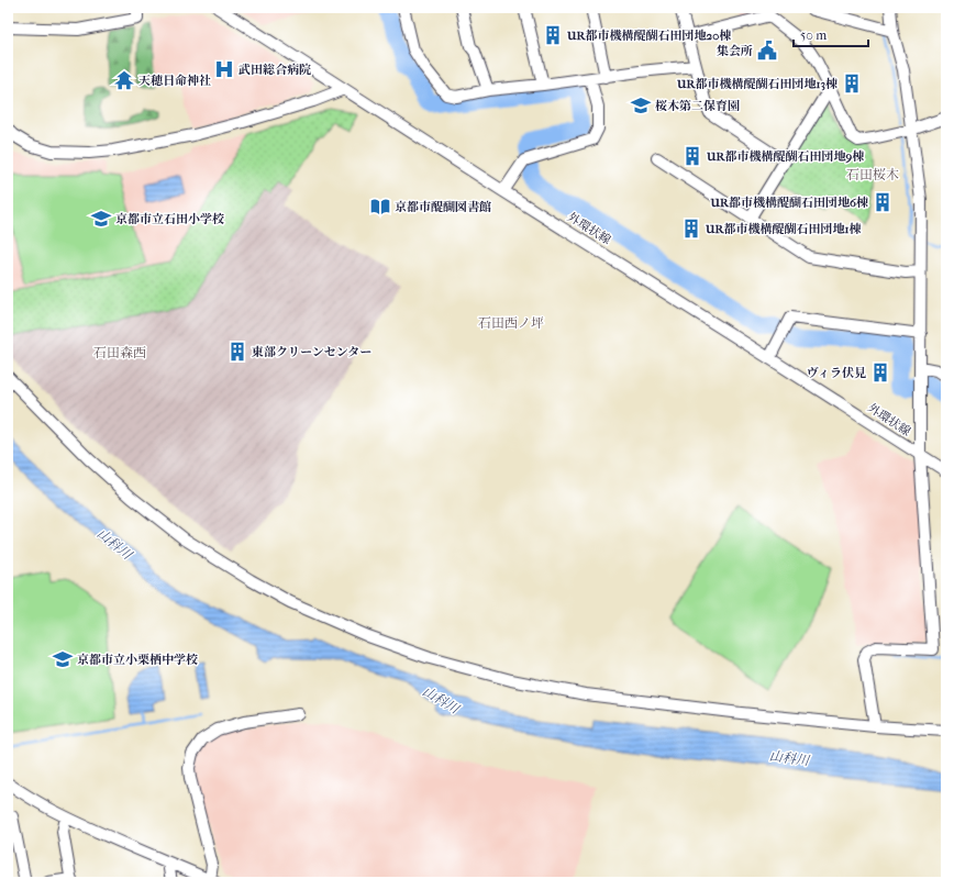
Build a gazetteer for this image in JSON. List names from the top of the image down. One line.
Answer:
{"streets":{"street":["外環状線"]},"districts":["石田桜木","石田西ノ坪","石田森西"],"water":["山科川"],"places":{"building":["UR都市機構醍醐石田団地20棟","UR都市機構醍醐石田団地13棟","UR都市機構醍醐石田団地9棟","UR都市機構醍醐石田団地6棟","UR都市機構醍醐石田団地1棟","東部クリーンセンター","ヴィラ伏見"],"public building":["集会所"],"hospital":["武田総合病院"],"temple":["天穂日命神社"],"school or university":["桜木第二保育園","京都市立石田小学校","京都市立小栗栖中学校"],"library":["京都市醍醐図書館"]},"scale_bar":"50 m"}
